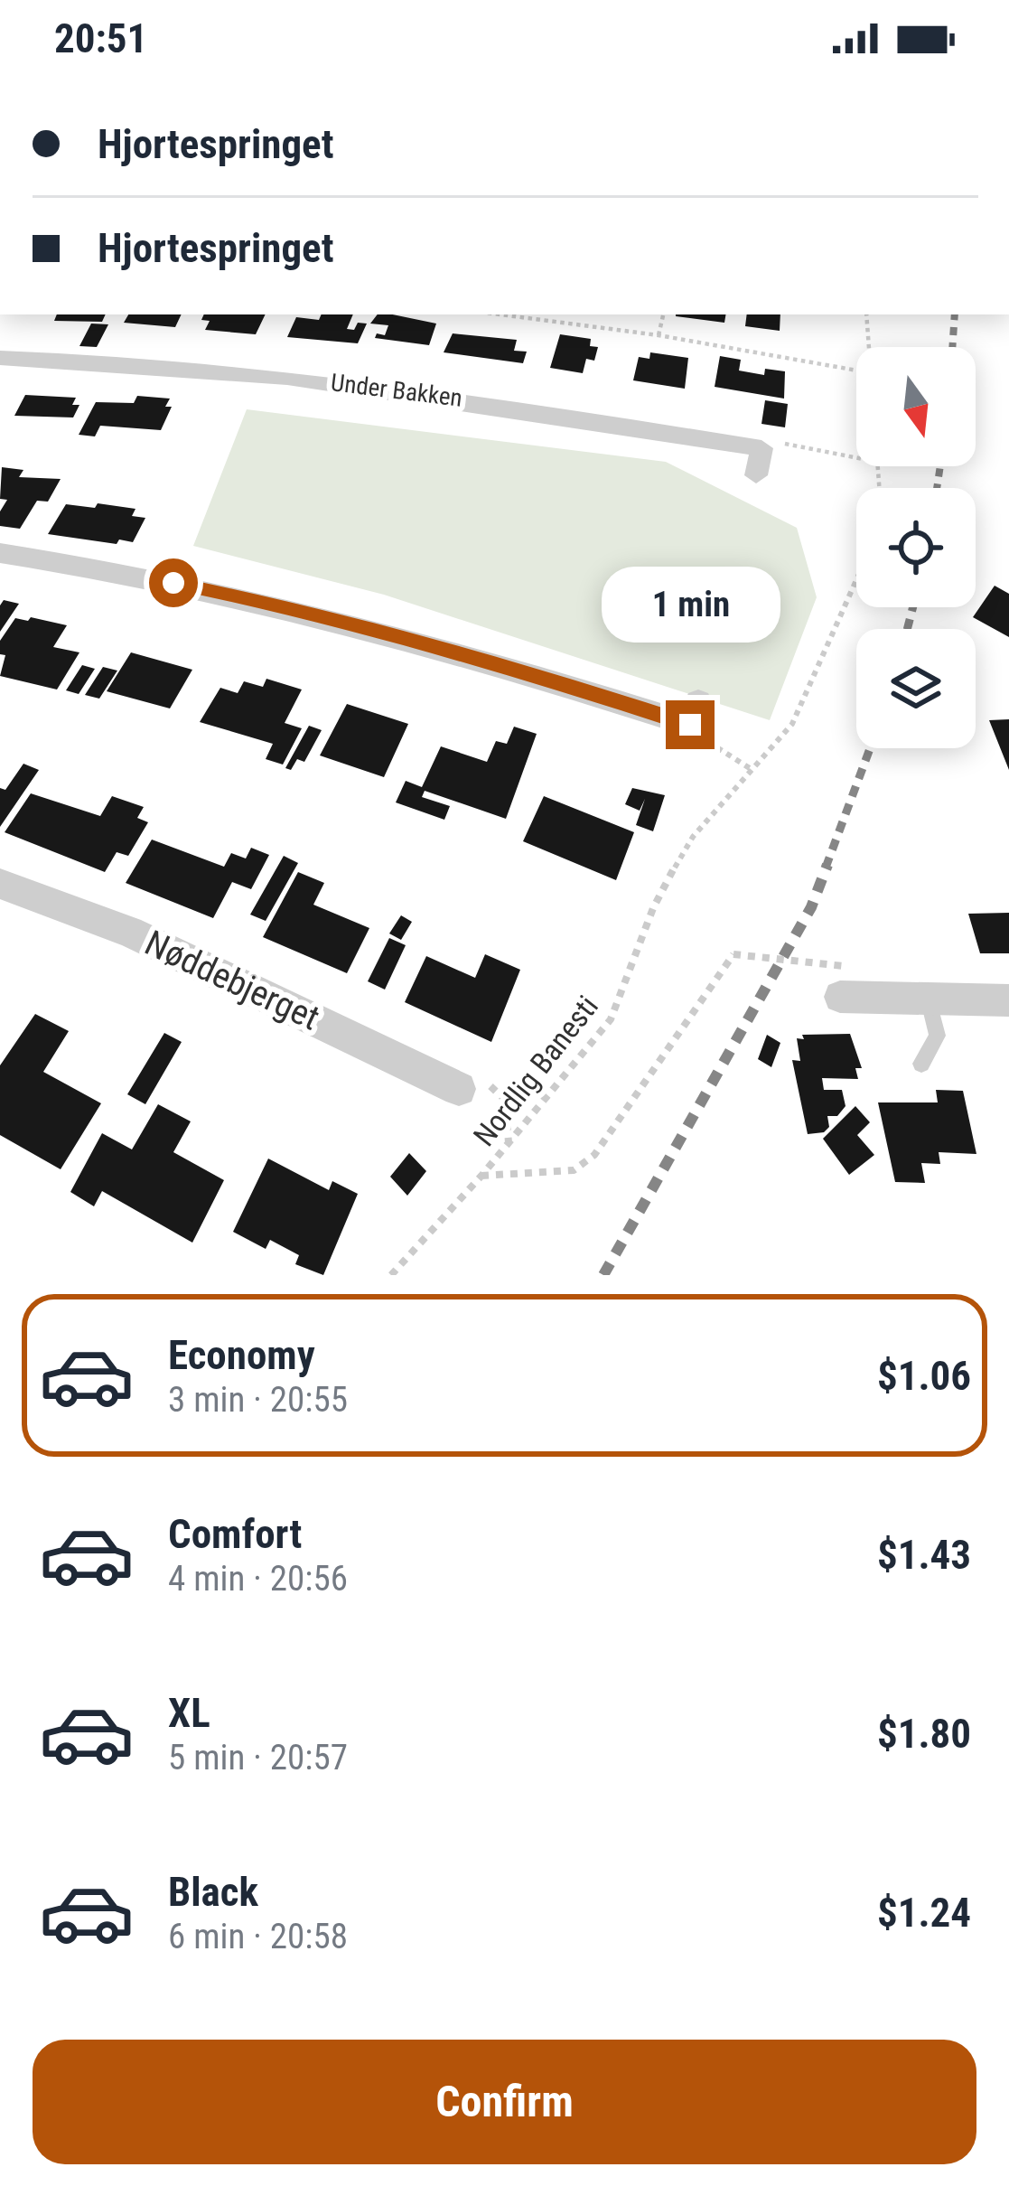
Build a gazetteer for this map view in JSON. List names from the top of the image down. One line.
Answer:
{"streets":{"street":["Under Bakken","Nøddebjerget"],"path":["Nordlig Banesti"]},"north":"bottom","page":{"status":"20:51","banner":["Hjortespringet","Hjortespringet"],"bubble":"1 min","list":[{"name":"Economy","note":"3 min · 20:55","value":"$1.06"},{"name":"Comfort","note":"4 min · 20:56","value":"$1.43"},{"name":"XL","note":"5 min · 20:57","value":"$1.80"},{"name":"Black","note":"6 min · 20:58","value":"$1.24"}],"buttons":"Confirm"}}
